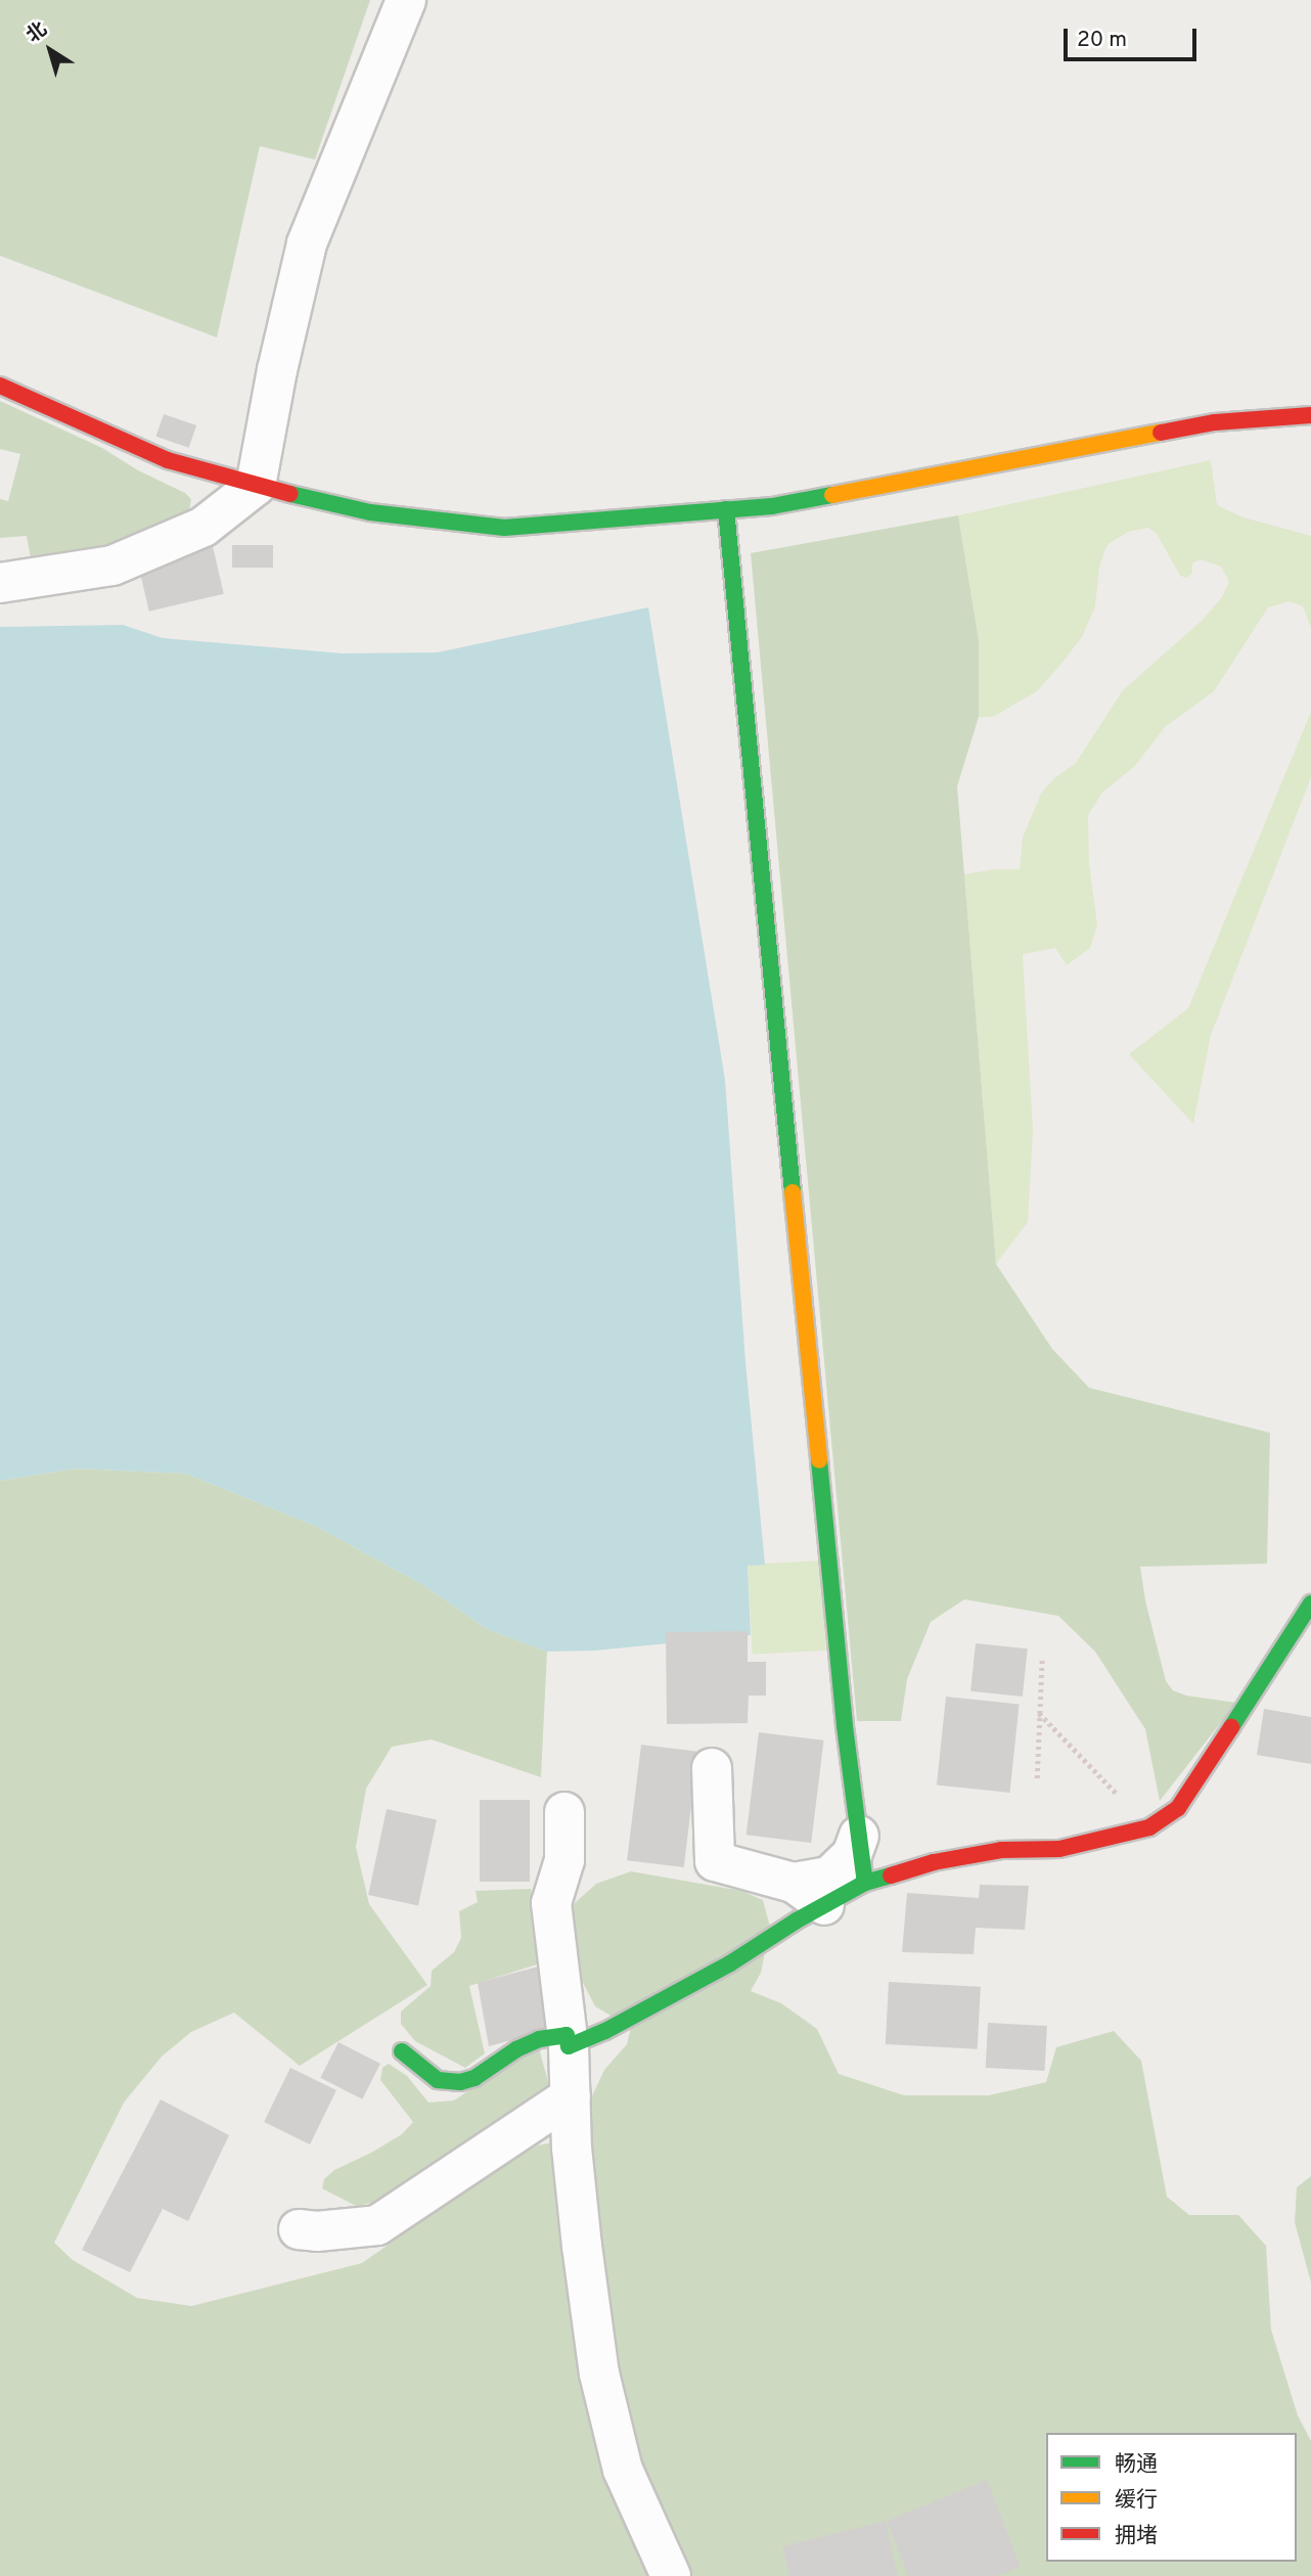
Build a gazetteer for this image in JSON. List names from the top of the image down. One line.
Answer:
{"legend":["畅通","缓行","拥堵"],"scale_bar":"20 m","north":"top left"}
